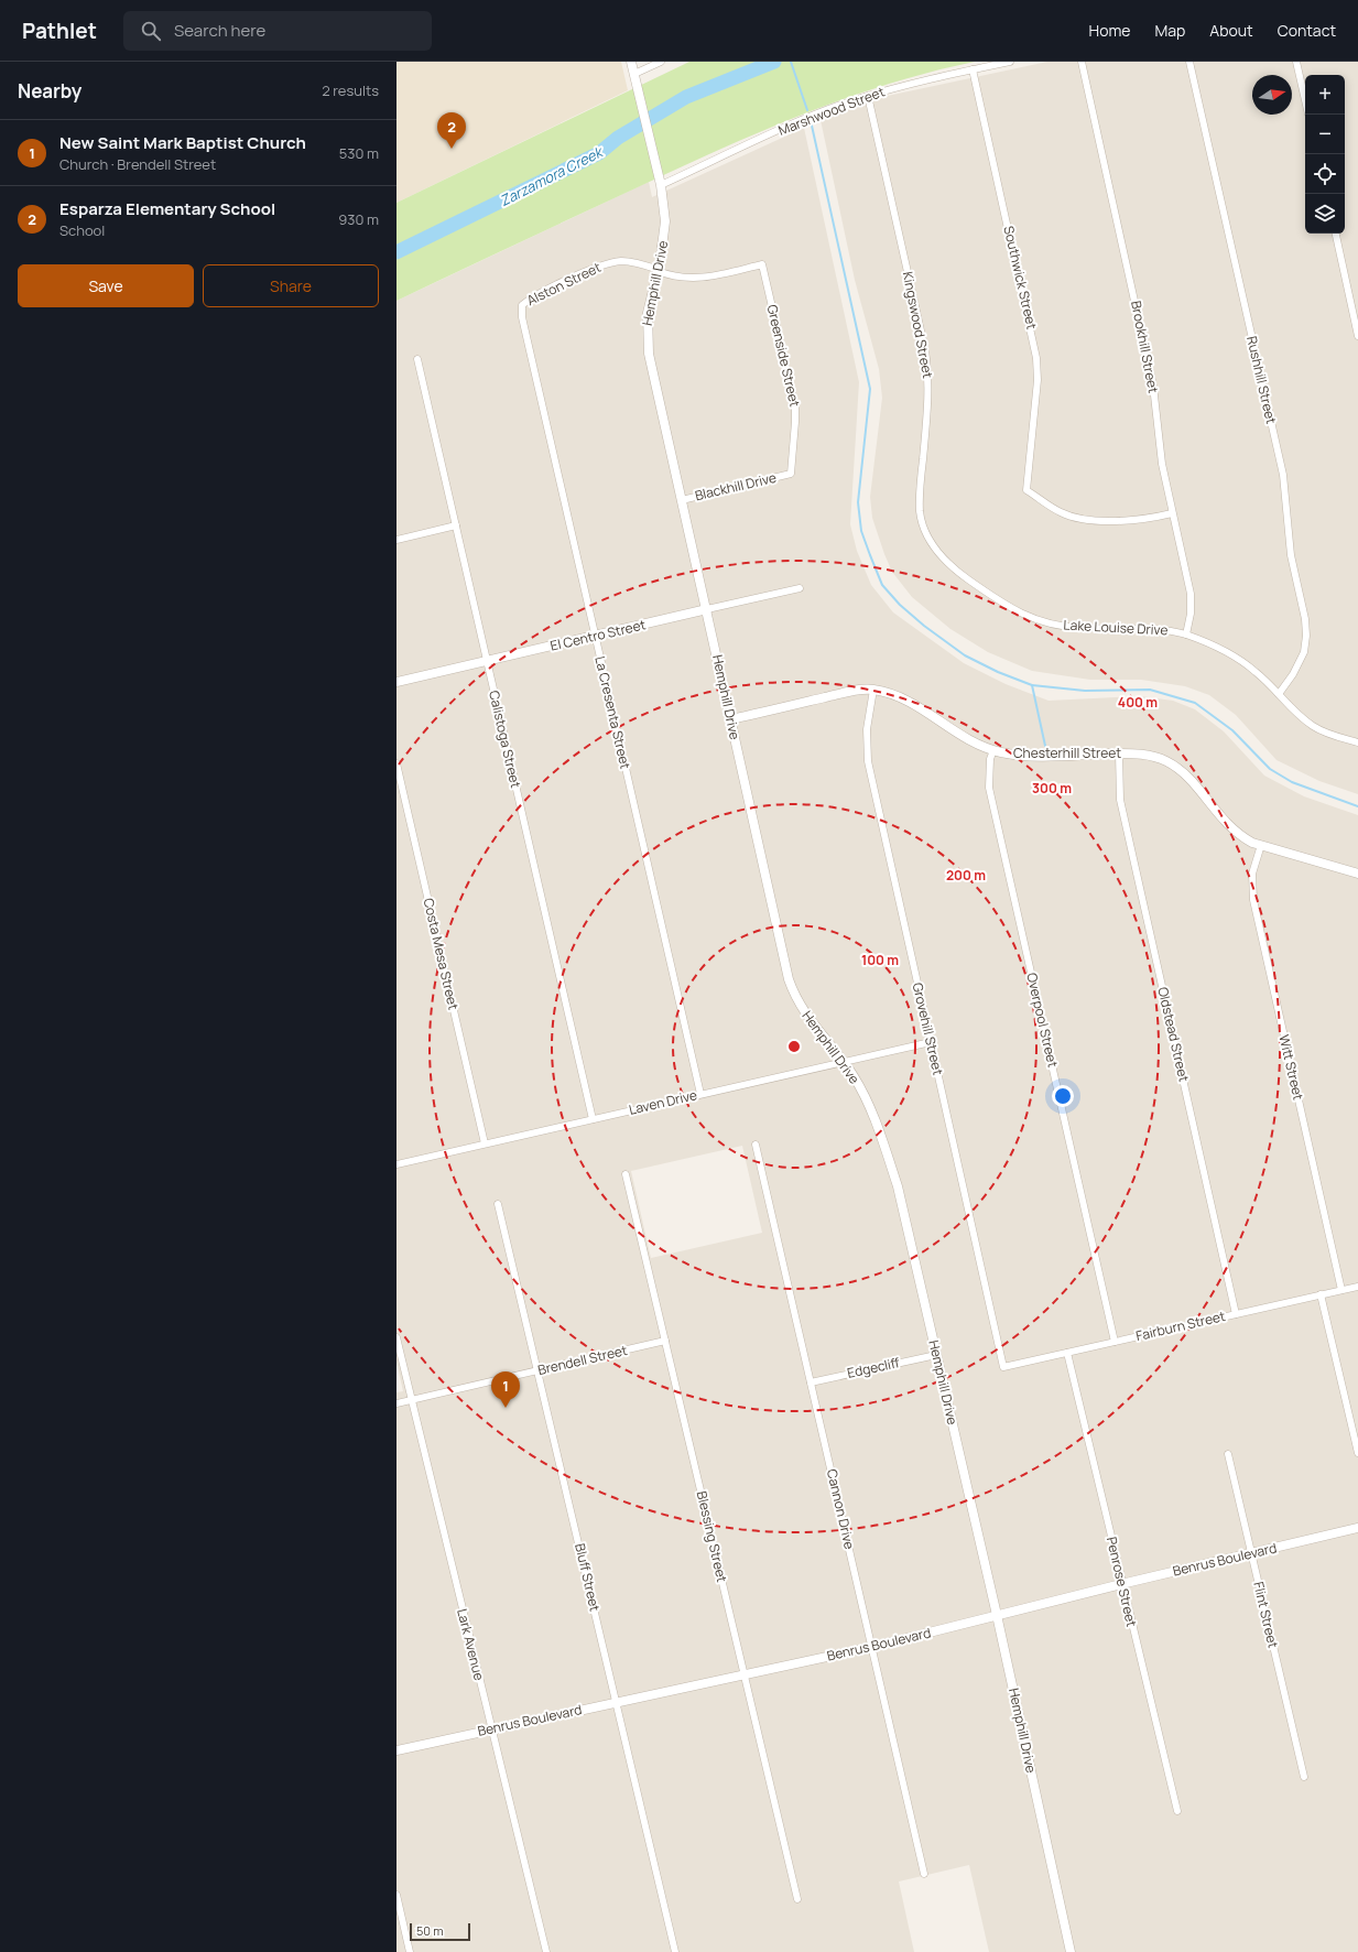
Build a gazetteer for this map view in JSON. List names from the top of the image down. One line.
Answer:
{"streets":{"street":["Marshwood Street","Southwick Street","Hemphill Drive","Alston Street","Kingswood Street","Brookhill Street","Greenside Street","Rushhill Street","Blackhill Drive","Lake Louise Drive","El Centro Street","La Cresenta Street","Calistoga Street","Chesterhill Street","Costa Mesa Street","Overpool Street","Grovehill Street","Oldstead Street","Witt Street","Laven Drive","Fairburn Street","Brendell Street","Edgecliff","Cannon Drive","Blessing Street","Benrus Boulevard","Bluff Street","Penrose Street","Flint Street","Lark Avenue"]},"crossings":[["Marshwood Street","Southwick Street"],["Marshwood Street","Hemphill Drive"],["Marshwood Street","Kingswood Street"],["Southwick Street","Brookhill Street"],["Hemphill Drive","Alston Street"],["Hemphill Drive","Blackhill Drive"],["Hemphill Drive","El Centro Street"],["Hemphill Drive","Chesterhill Street"],["Hemphill Drive","Laven Drive"],["Hemphill Drive","Edgecliff"],["Hemphill Drive","Benrus Boulevard"],["Alston Street","Greenside Street"],["Alston Street","La Cresenta Street"],["Kingswood Street","Lake Louise Drive"],["Brookhill Street","Lake Louise Drive"],["Greenside Street","Blackhill Drive"],["Rushhill Street","Lake Louise Drive"],["El Centro Street","La Cresenta Street"],["El Centro Street","Calistoga Street"],["La Cresenta Street","Laven Drive"],["Calistoga Street","Laven Drive"],["Chesterhill Street","Overpool Street"],["Chesterhill Street","Grovehill Street"],["Chesterhill Street","Oldstead Street"],["Chesterhill Street","Witt Street"],["Costa Mesa Street","Laven Drive"],["Overpool Street","Fairburn Street"],["Grovehill Street","Laven Drive"],["Grovehill Street","Fairburn Street"],["Oldstead Street","Fairburn Street"],["Witt Street","Fairburn Street"],["Fairburn Street","Penrose Street"],["Brendell Street","Blessing Street"],["Brendell Street","Bluff Street"],["Brendell Street","Lark Avenue"],["Edgecliff","Cannon Drive"],["Cannon Drive","Benrus Boulevard"],["Blessing Street","Benrus Boulevard"],["Benrus Boulevard","Bluff Street"],["Benrus Boulevard","Penrose Street"],["Benrus Boulevard","Flint Street"],["Benrus Boulevard","Lark Avenue"]],"water":["Zarzamora Creek"],"scale_bar":"50 m","north":"right","page":{"header":"Pathlet","search":"Search here","nav":["Home","Map","About","Contact"],"heading":["Nearby","2 results"],"map_buttons":["+","−"],"pins":["2","1"],"list":[{"mark":"1","name":"New Saint Mark Baptist Church","note":"Church · Brendell Street","value":"530 m"},{"mark":"2","name":"Esparza Elementary School","note":"School","value":"930 m"}],"buttons":["Save","Share"],"scale":"50 m"},"rings":["400 m","300 m","200 m","100 m"]}
